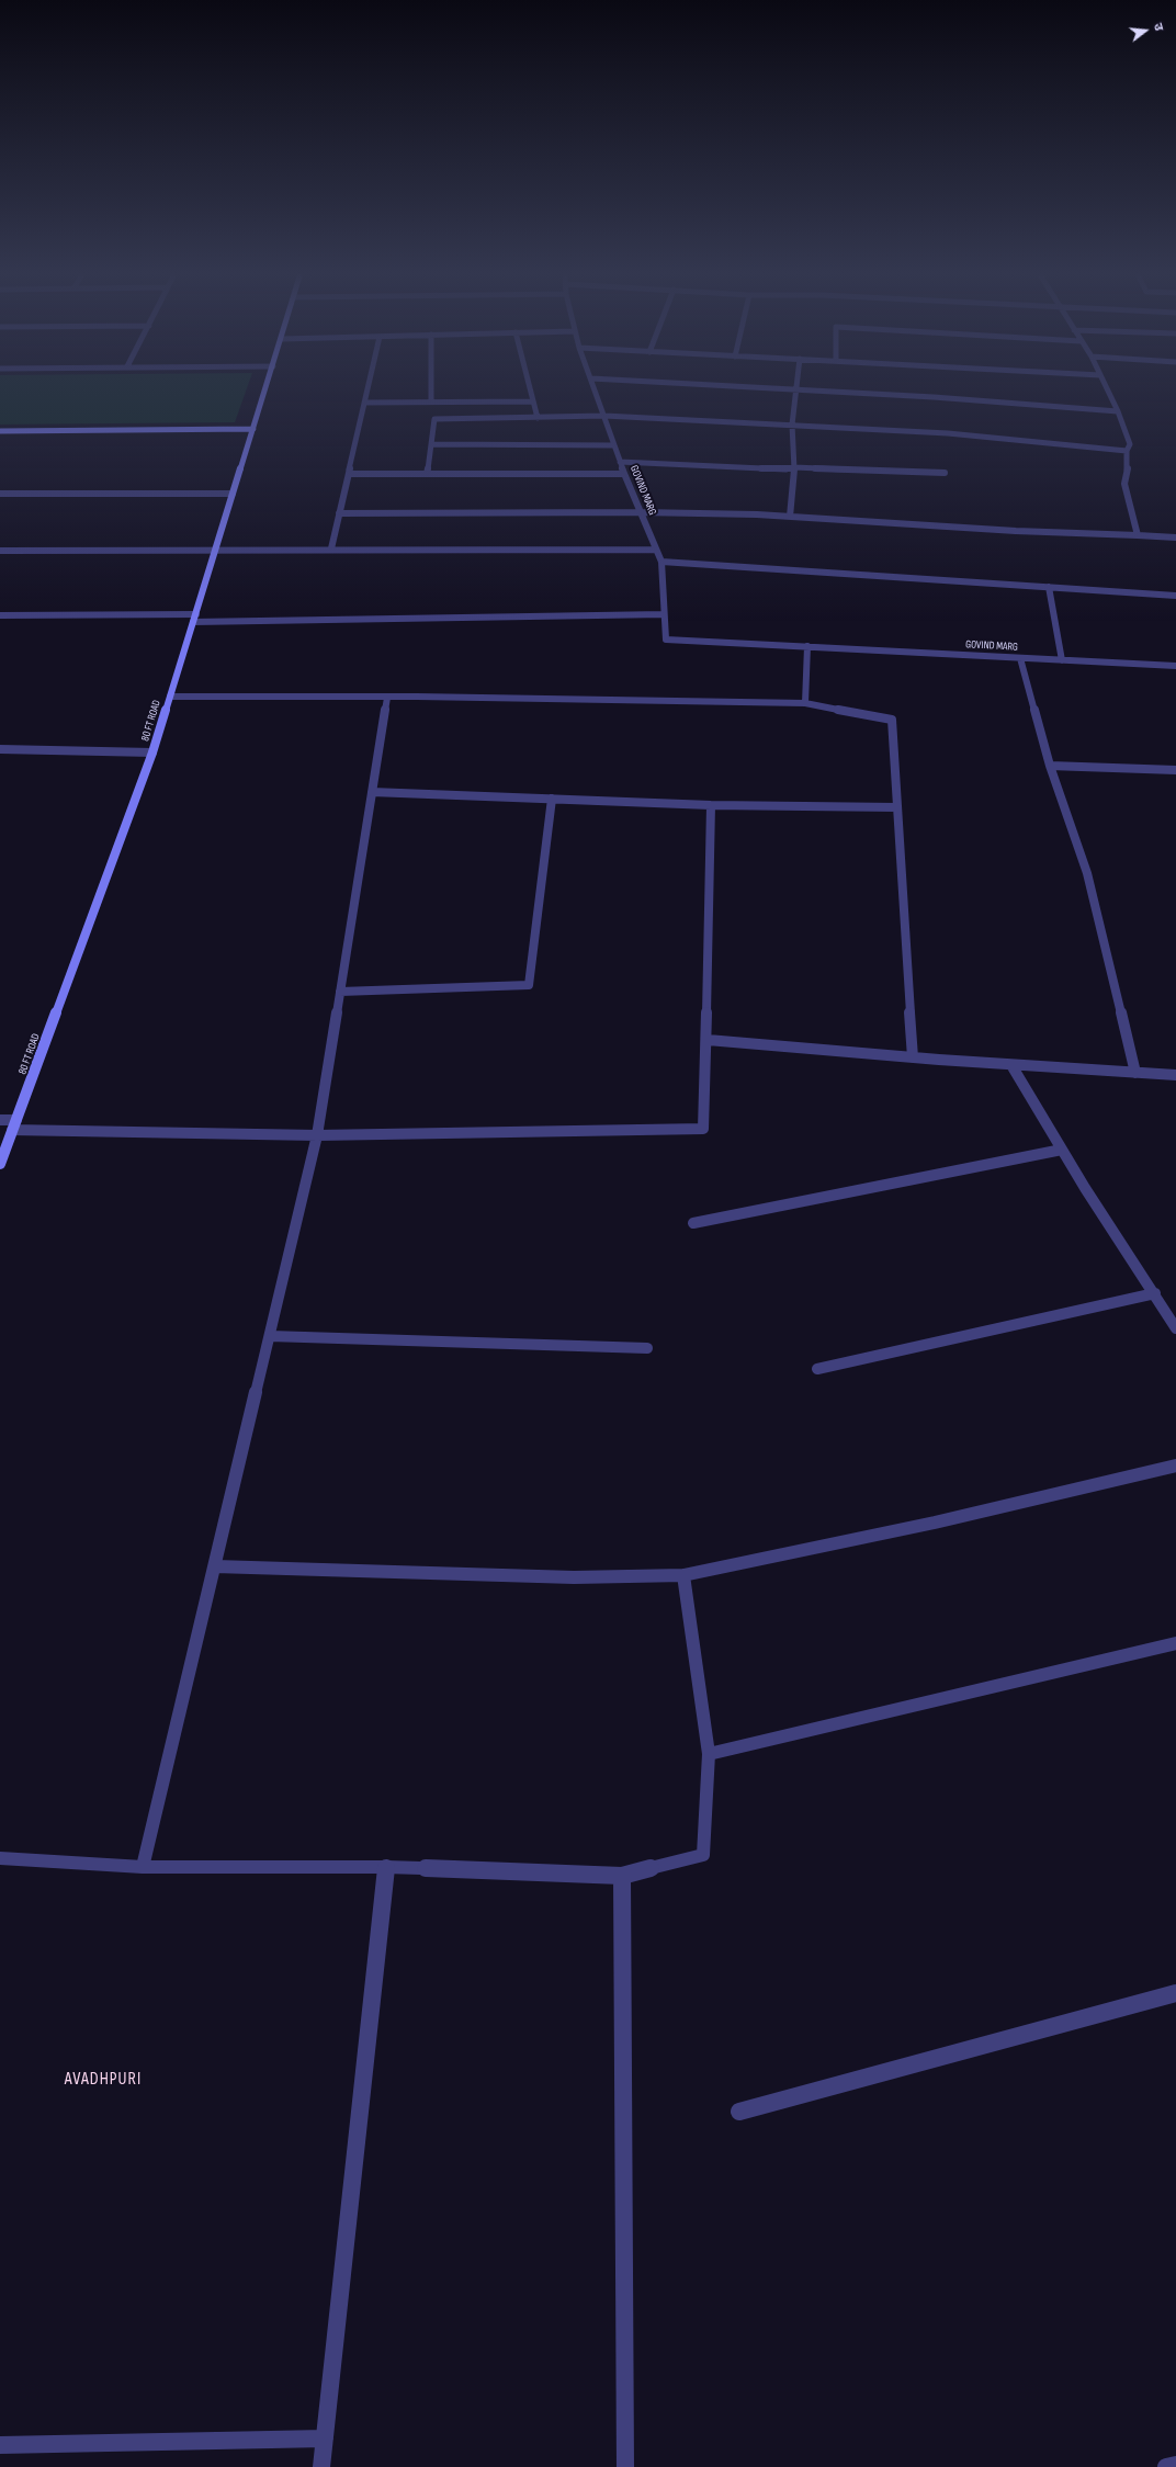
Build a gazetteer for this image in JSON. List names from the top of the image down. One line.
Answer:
{"streets":{"street":["GOVIND MARG","80 FT ROAD"]},"districts":["AVADHPURI"],"north":"right"}
